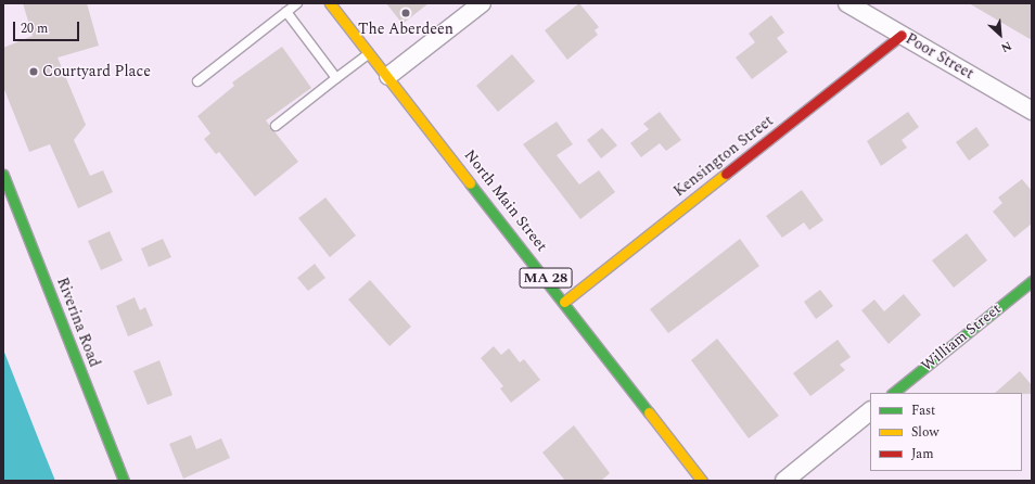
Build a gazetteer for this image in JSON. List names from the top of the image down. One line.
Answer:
{"streets":{"street":["Poor Street","Kensington Street","North Main Street","MA 28","Riverina Road","William Street"]},"crossings":[["Poor Street","Kensington Street"],["Kensington Street","North Main Street"]],"places":["The Aberdeen","Courtyard Place"],"legend":["Fast","Slow","Jam"],"scale_bar":"20 m","north":"bottom right"}
